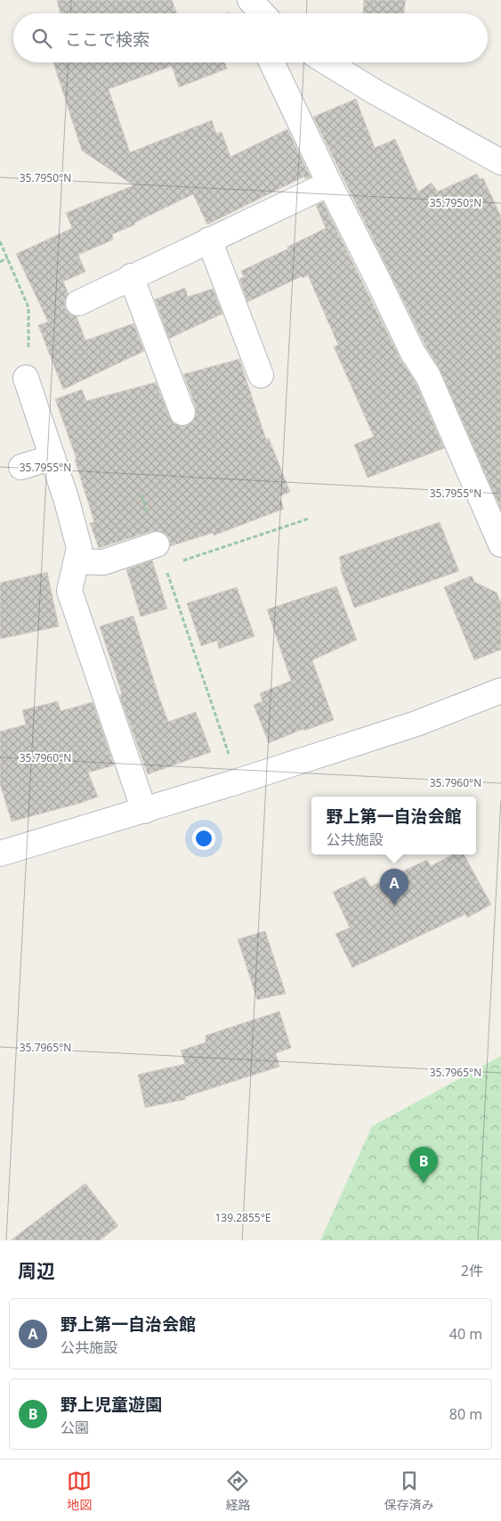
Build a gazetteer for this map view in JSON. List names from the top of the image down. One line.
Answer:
{"page":{"search":"ここで検索","popup":["野上第一自治会館","公共施設"],"pins":["A","B"],"heading":["周辺","2件"],"list":[{"mark":"A","name":"野上第一自治会館","note":"公共施設","value":"40 m"},{"mark":"B","name":"野上児童遊園","note":"公園","value":"80 m"}],"nav":["地図","経路","保存済み"]},"coordinates":["35.7950°N","35.7955°N","35.7960°N","35.7965°N","139.2855°E"]}
